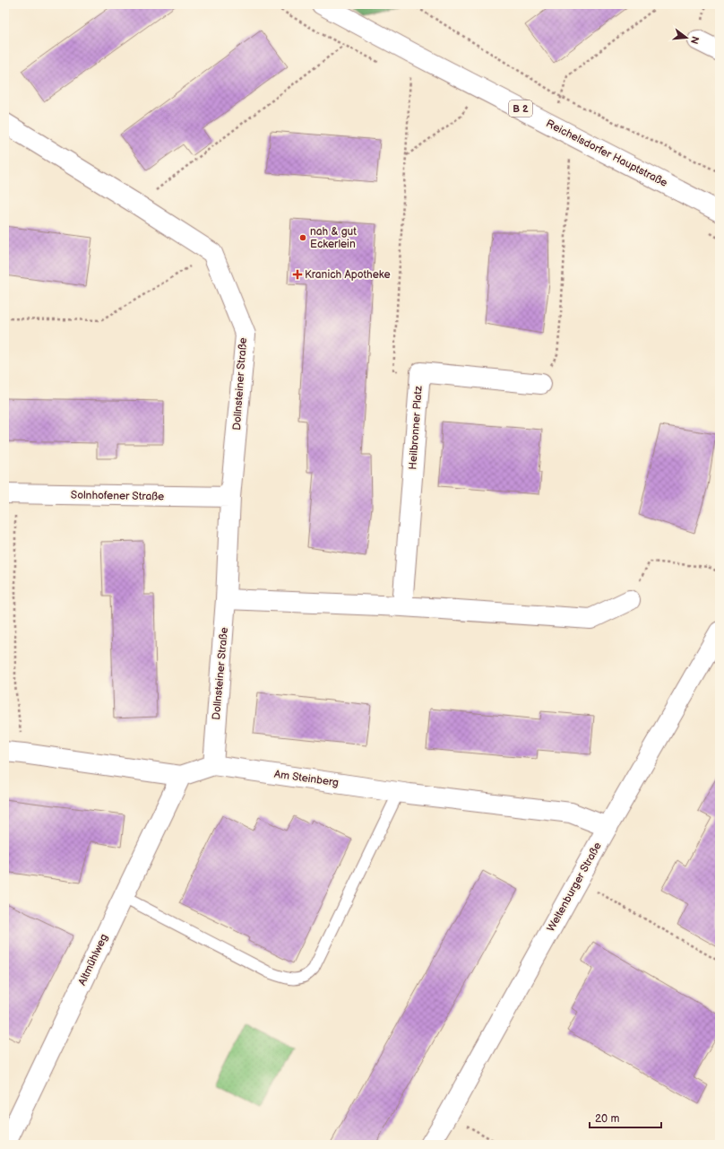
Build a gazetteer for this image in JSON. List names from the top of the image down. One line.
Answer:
{"streets":{"street":["B 2","Reichelsdorfer Hauptstraße","Dollnsteiner Straße","Heilbronner Platz","Solnhofener Straße","Am Steinberg","Weltenburger Straße","Altmühlweg"]},"crossings":[["Dollnsteiner Straße","Solnhofener Straße"],["Dollnsteiner Straße","Am Steinberg"],["Am Steinberg","Weltenburger Straße"],["Am Steinberg","Altmühlweg"]],"places":{"other":["nah & gut Eckerlein"],"health":["Kranich Apotheke"]},"scale_bar":"20 m","north":"right"}
